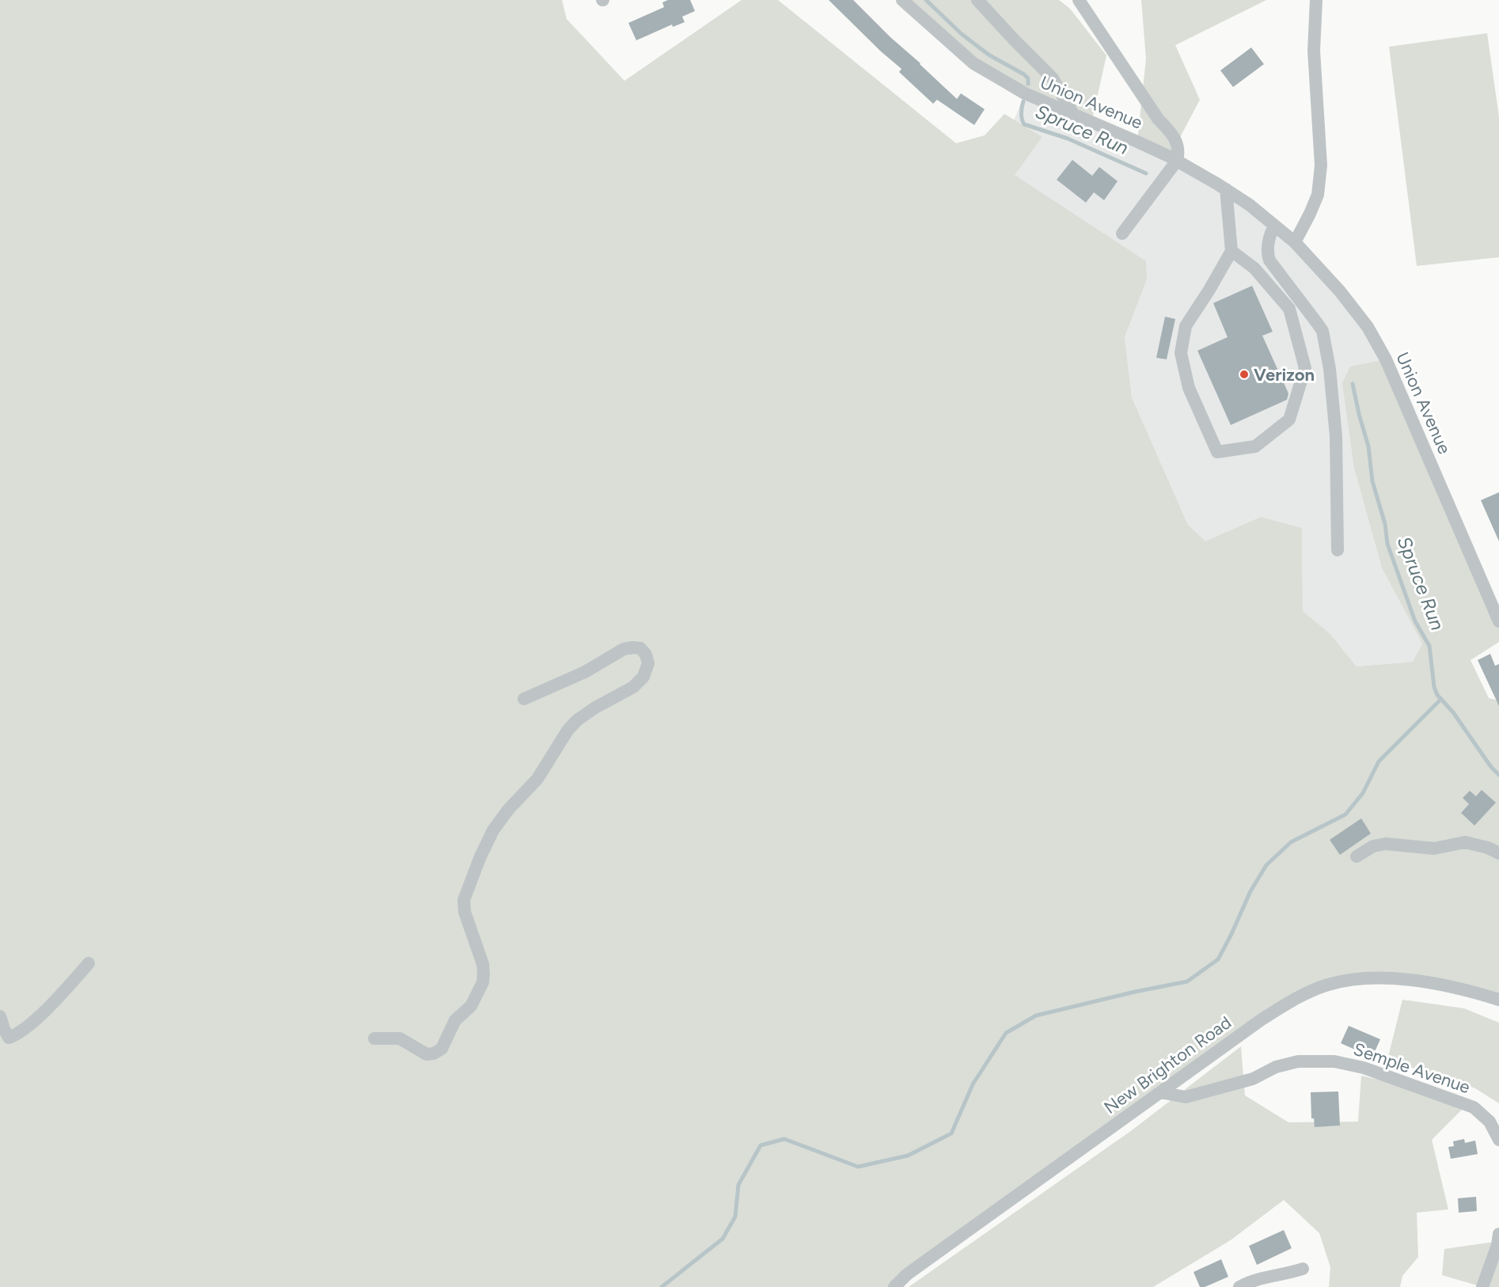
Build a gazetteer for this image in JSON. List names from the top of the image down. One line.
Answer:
{"streets":{"street":["Union Avenue","New Brighton Road","Semple Avenue"]},"crossings":[["New Brighton Road","Semple Avenue"]],"water":["Spruce Run"],"places":["Verizon"]}
